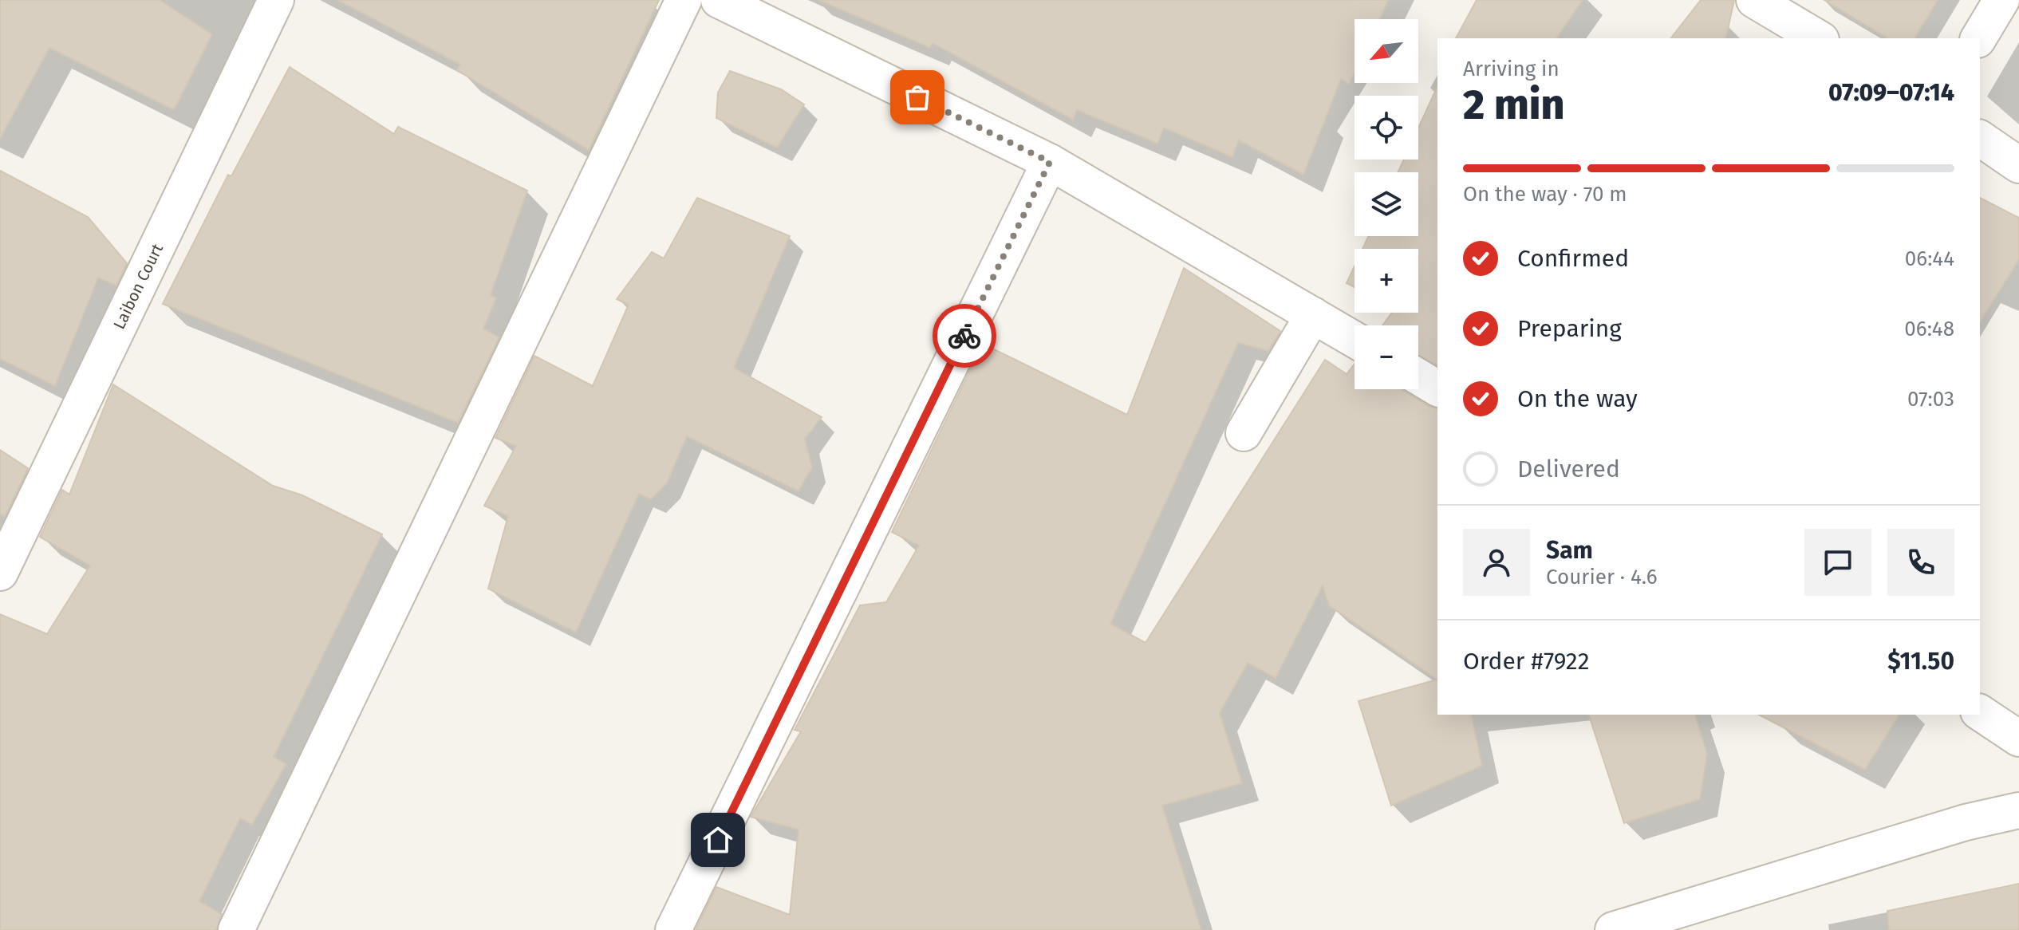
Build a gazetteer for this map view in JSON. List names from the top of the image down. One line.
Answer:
{"streets":{"street":["Laibon Court"]},"north":"bottom left","page":{"map_buttons":["+","−"],"heading":["2 min","Arriving in","07:09–07:14"],"panel":["Sam","Courier · 4.6","Order #7922","$11.50"],"bar":"On the way · 70 m","list":[["Confirmed","06:44"],["Preparing","06:48"],["On the way","07:03"],"Delivered"]}}
